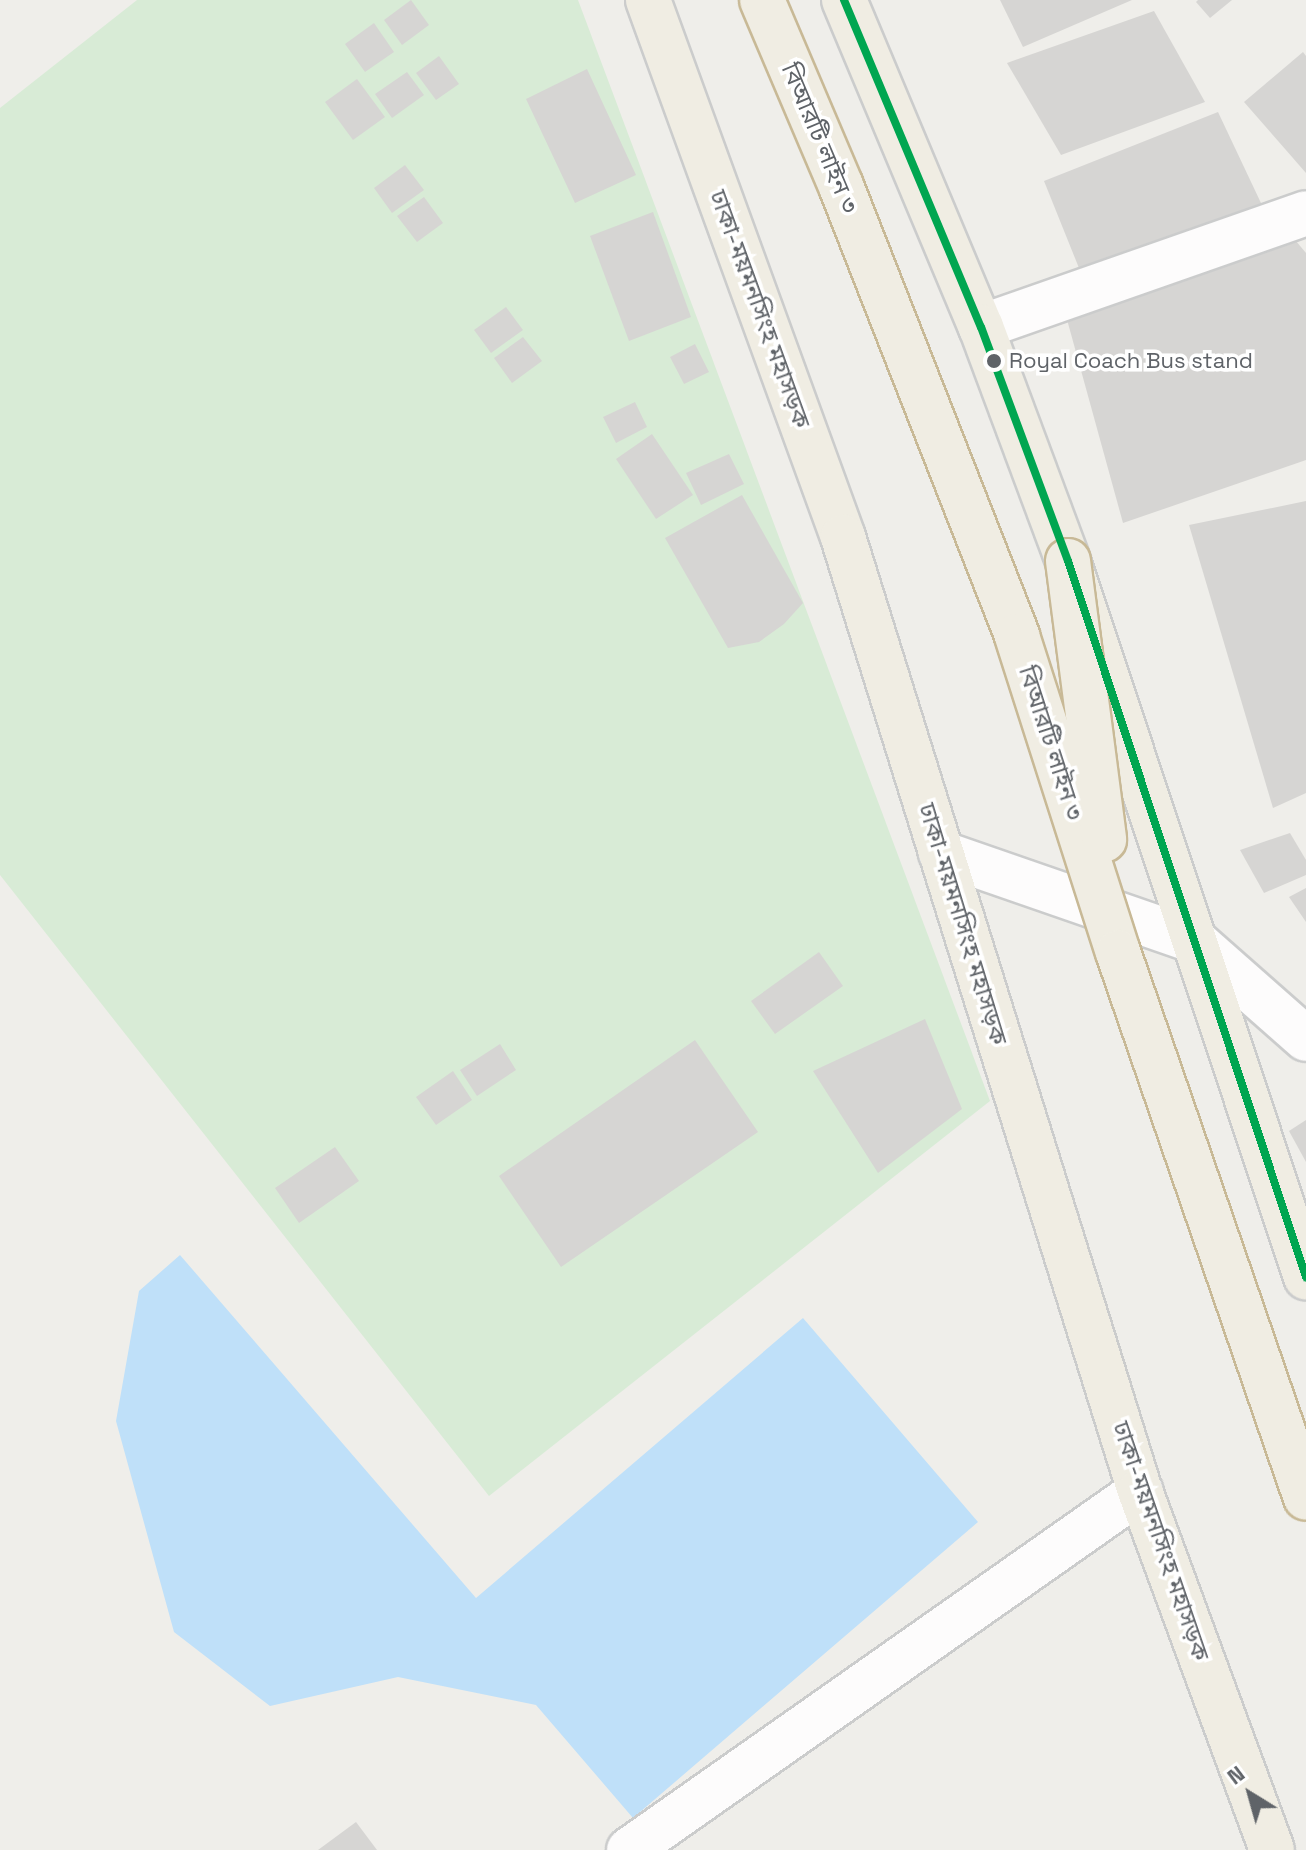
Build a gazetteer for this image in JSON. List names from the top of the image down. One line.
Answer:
{"streets":{"highway":["বিআরটি লাইন ৩","ঢাকা-ময়মনসিংহ মহাসড়ক"]},"places":["Royal Coach Bus stand"],"north":"top left"}
